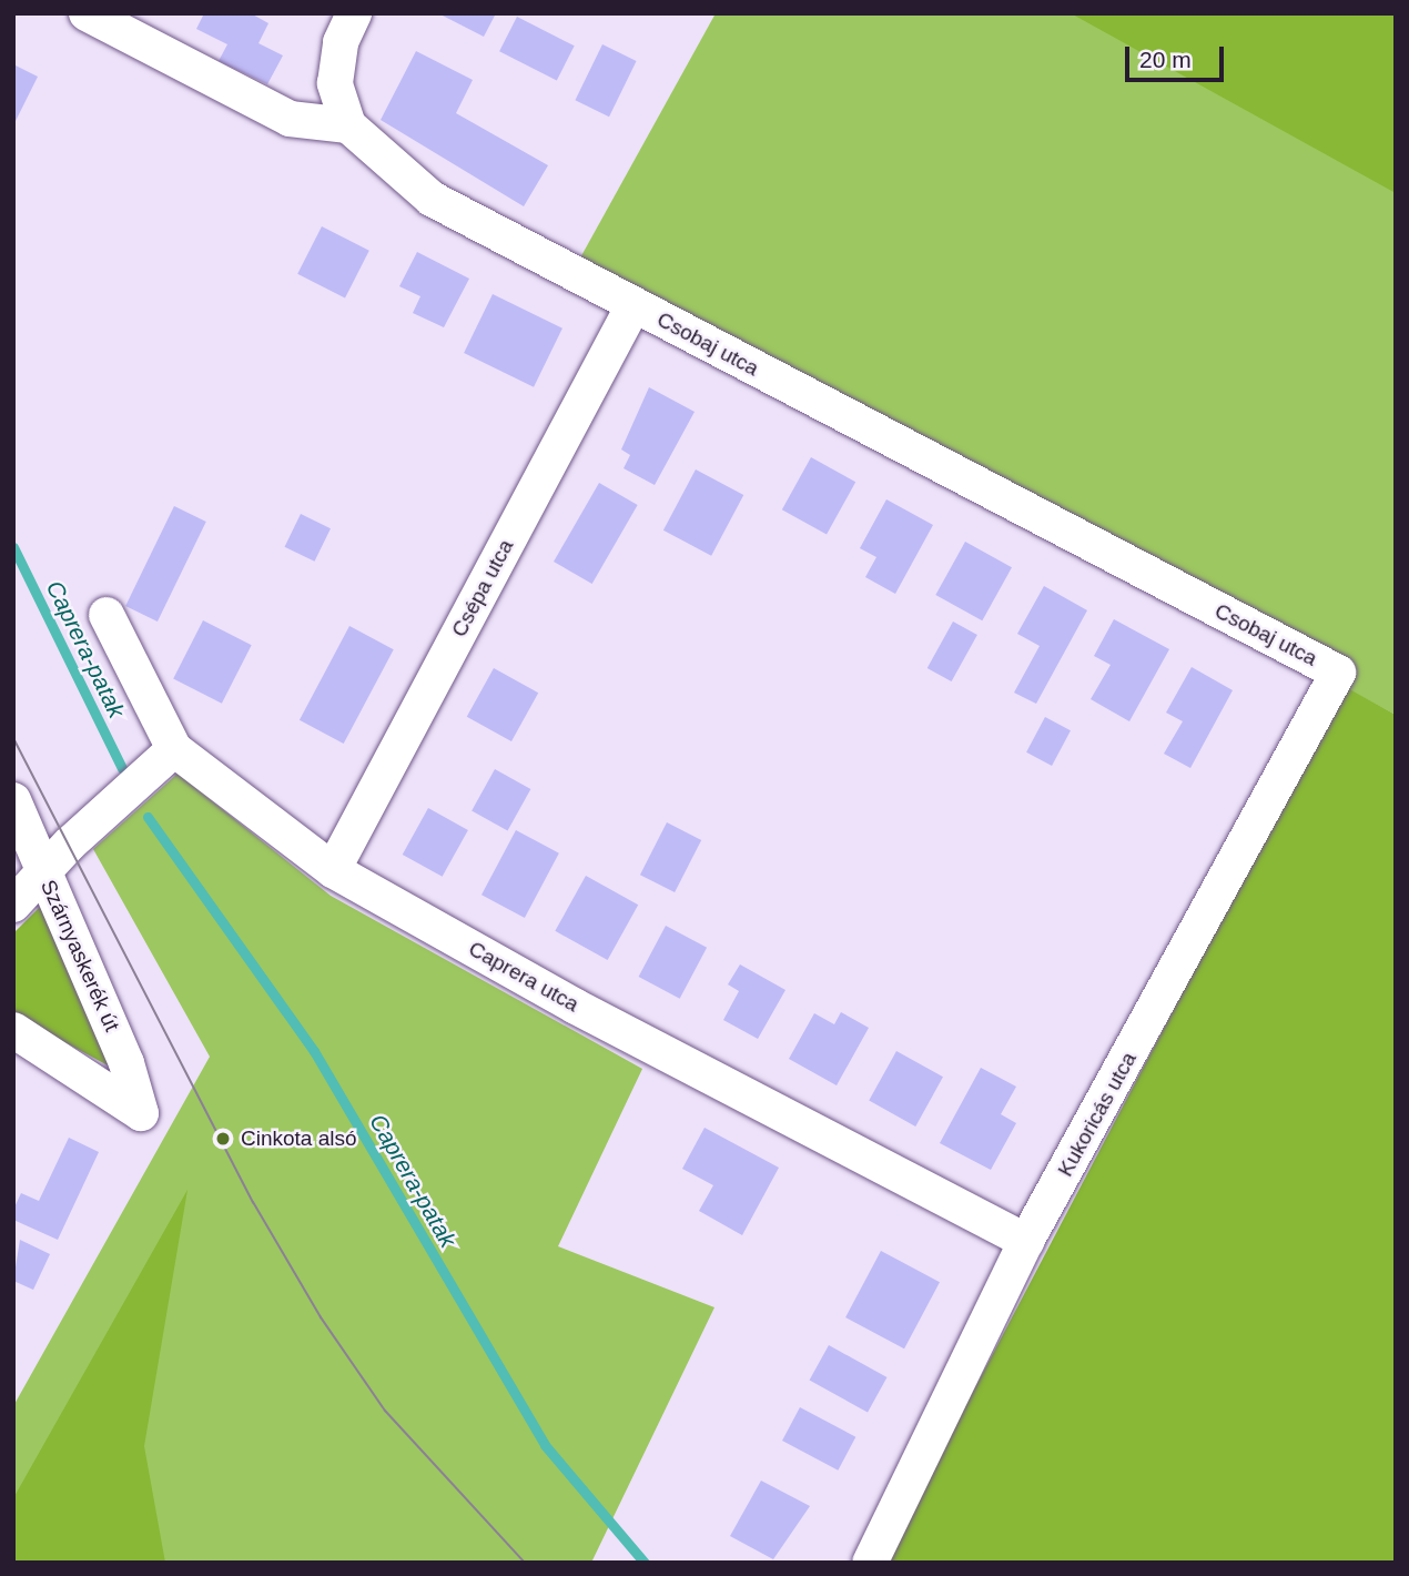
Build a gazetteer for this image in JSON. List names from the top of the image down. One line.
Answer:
{"streets":{"street":["Csobaj utca","Csépa utca","Szárnyaskerék út","Caprera utca","Kukoricás utca"]},"crossings":[["Csobaj utca","Csépa utca"],["Csobaj utca","Kukoricás utca"],["Csépa utca","Caprera utca"],["Caprera utca","Kukoricás utca"]],"water":["Caprera-patak"],"places":["Cinkota alsó"],"scale_bar":"20 m"}
